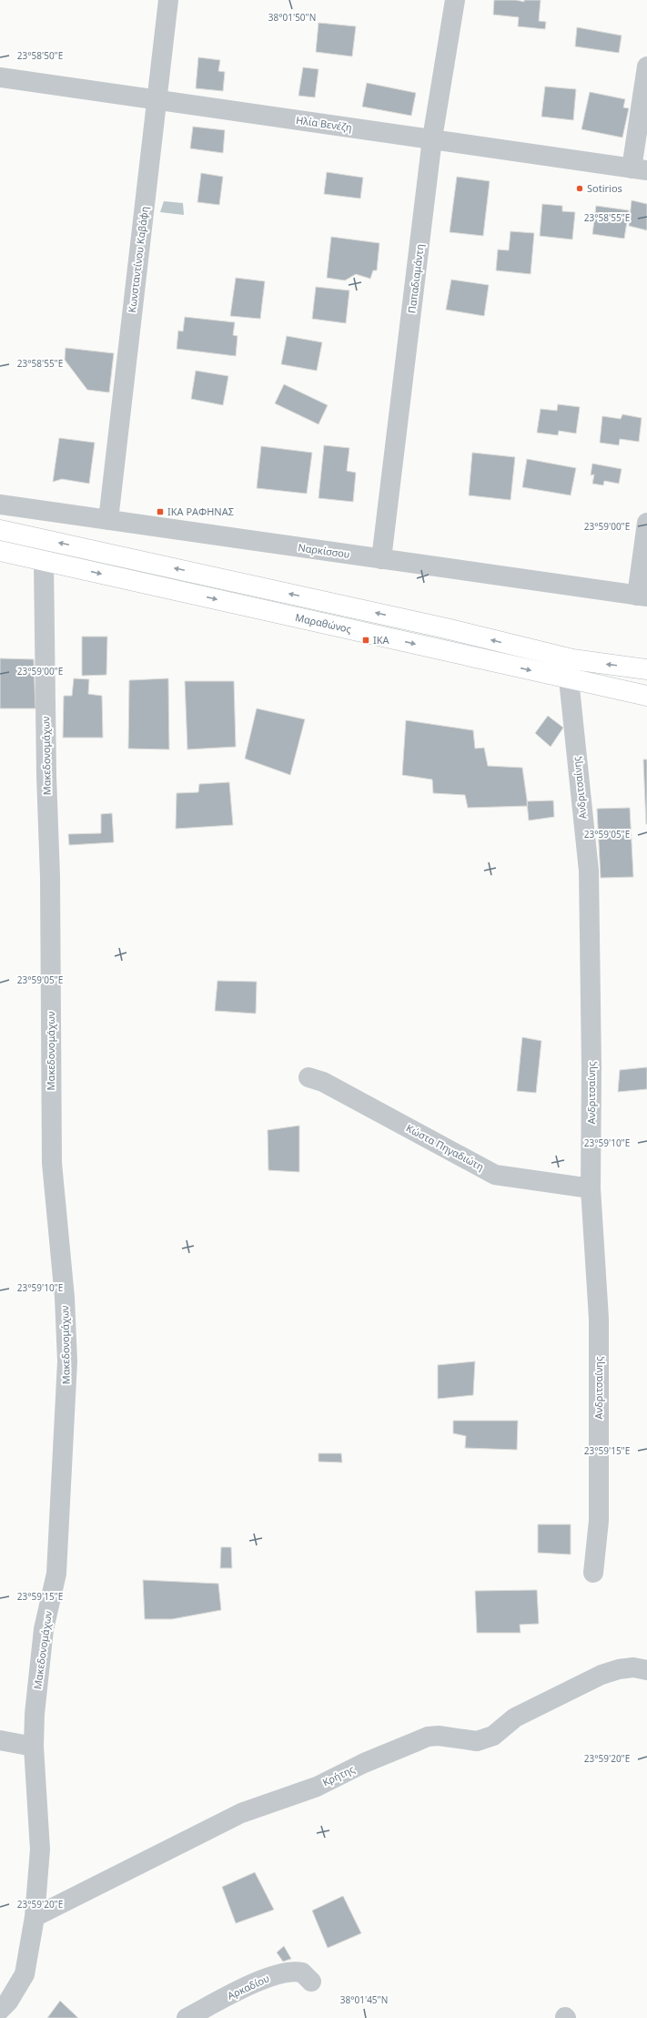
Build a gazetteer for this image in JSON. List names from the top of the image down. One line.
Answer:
{"streets":{"main road":["Μαραθώνος"],"street":["Ηλία Βενέζη","Κωνσταντίνου Καβάφη","Παπαδιαμάντη","Ναρκίσσου","Μακεδονομάχων","Ανδριτσαίνης","Κώστα Πηγαδιώτη","Κρήτης","Αρκαδίου"]},"crossings":[["Ηλία Βενέζη","Κωνσταντίνου Καβάφη"],["Ηλία Βενέζη","Παπαδιαμάντη"],["Κωνσταντίνου Καβάφη","Ναρκίσσου"],["Παπαδιαμάντη","Ναρκίσσου"],["Μαραθώνος","Μακεδονομάχων"],["Μαραθώνος","Ανδριτσαίνης"],["Μακεδονομάχων","Κρήτης"],["Ανδριτσαίνης","Κώστα Πηγαδιώτη"]],"places":{"other":["Sotirios"],"transit":["ΙΚΑ ΡΑΦΗΝΑΣ","ΙΚΑ"]},"coordinates":["38°01'50\"N","23°58'50\"E","23°58'55\"E","23°59'00\"E","23°59'05\"E","23°59'10\"E","23°59'15\"E","23°59'20\"E","38°01'45\"N"]}
